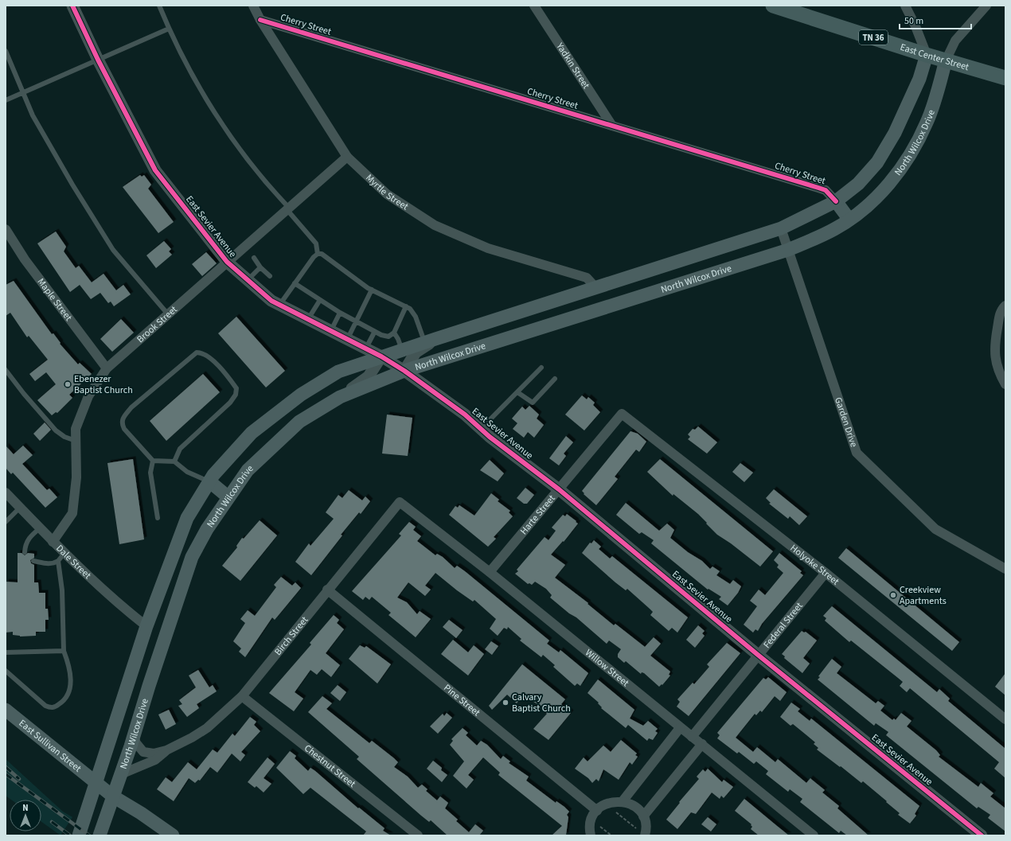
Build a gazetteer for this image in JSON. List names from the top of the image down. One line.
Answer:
{"streets":{"main road":["TN 36","East Center Street","North Wilcox Drive","East Sullivan Street"],"street":["Cherry Street","Yadkin Street","Myrtle Street","East Sevier Avenue","Maple Street","Brook Street","Garden Drive","Harte Street","Dale Street","Holyoke Street","Federal Street","Birch Street","Willow Street","Pine Street","Chestnut Street"]},"crossings":[["Cherry Street","Yadkin Street"],["Cherry Street","North Wilcox Drive"],["Cherry Street","Myrtle Street"],["East Center Street","North Wilcox Drive"],["North Wilcox Drive","Myrtle Street"],["North Wilcox Drive","East Sevier Avenue"],["North Wilcox Drive","Garden Drive"],["North Wilcox Drive","Dale Street"],["North Wilcox Drive","Birch Street"],["North Wilcox Drive","East Sullivan Street"],["Myrtle Street","Brook Street"],["East Sevier Avenue","Brook Street"],["East Sevier Avenue","Harte Street"],["East Sevier Avenue","Federal Street"],["Maple Street","Brook Street"],["Brook Street","Dale Street"],["Harte Street","Holyoke Street"],["Harte Street","Willow Street"],["Holyoke Street","Federal Street"],["Federal Street","Willow Street"],["Birch Street","Willow Street"],["Birch Street","Pine Street"],["Birch Street","Chestnut Street"]],"places":["Ebenezer Baptist Church","Creekview Apartments","Calvary Baptist Church"],"scale_bar":"50 m","north":"top"}
